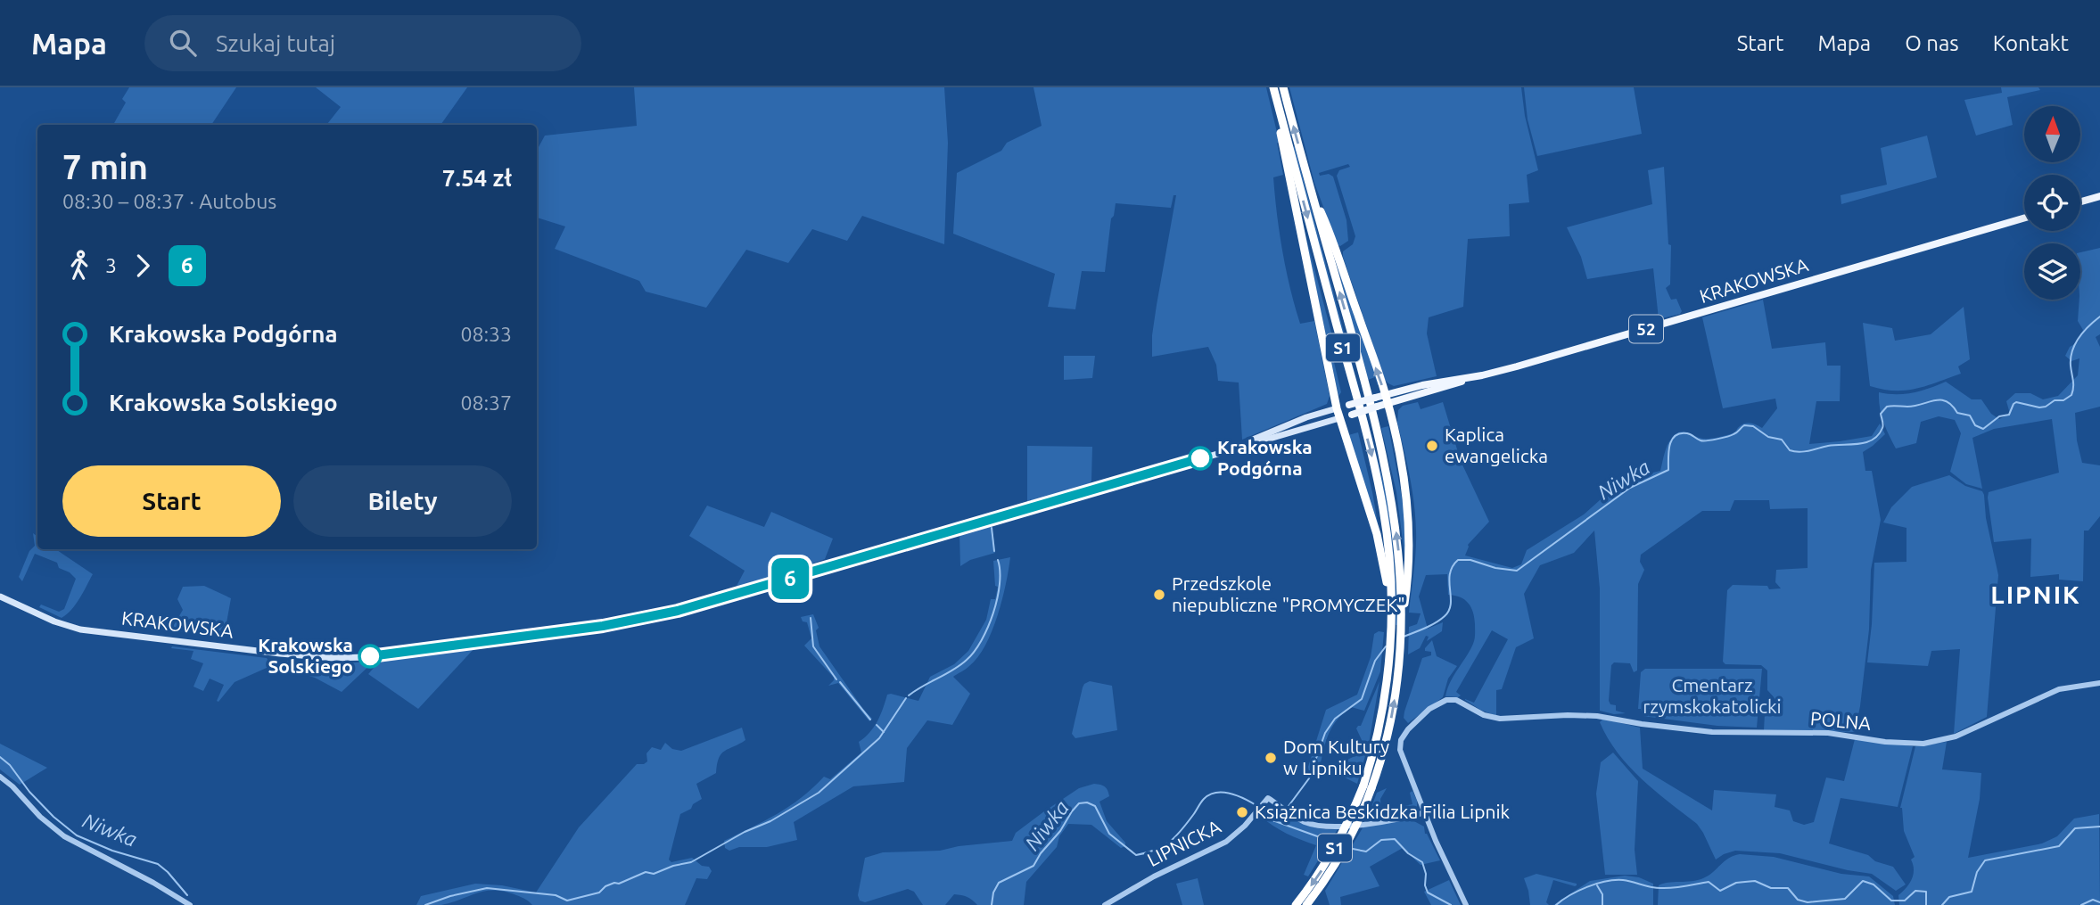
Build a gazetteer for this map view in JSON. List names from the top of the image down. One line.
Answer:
{"streets":{"highway":["S1"],"main road":["KRAKOWSKA","52"],"street":["POLNA","LIPNICKA"]},"crossings":[["POLNA","LIPNICKA"]],"districts":["LIPNIK"],"water":["Niwka"],"parks":["Cmentarz rzymskokatolicki"],"places":["Kaplica ewangelicka","Krakowska Podgórna","Przedszkole niepubliczne \"PROMYCZEK\"","Krakowska Solskiego","Dom Kultury w Lipniku","Książnica Beskidzka Filia Lipnik"],"lines":["bus line 6"],"north":"top","page":{"header":"Mapa","search":"Szukaj tutaj","nav":["Start","Mapa","O nas","Kontakt"],"on_map":"6","heading":["7 min","08:30 – 08:37 · Autobus","7.54 zł"],"legs":["3","6"],"list":[{"name":"Krakowska Podgórna","value":"08:33"},{"name":"Krakowska Solskiego","value":"08:37"}],"buttons":["Start","Bilety"]}}
